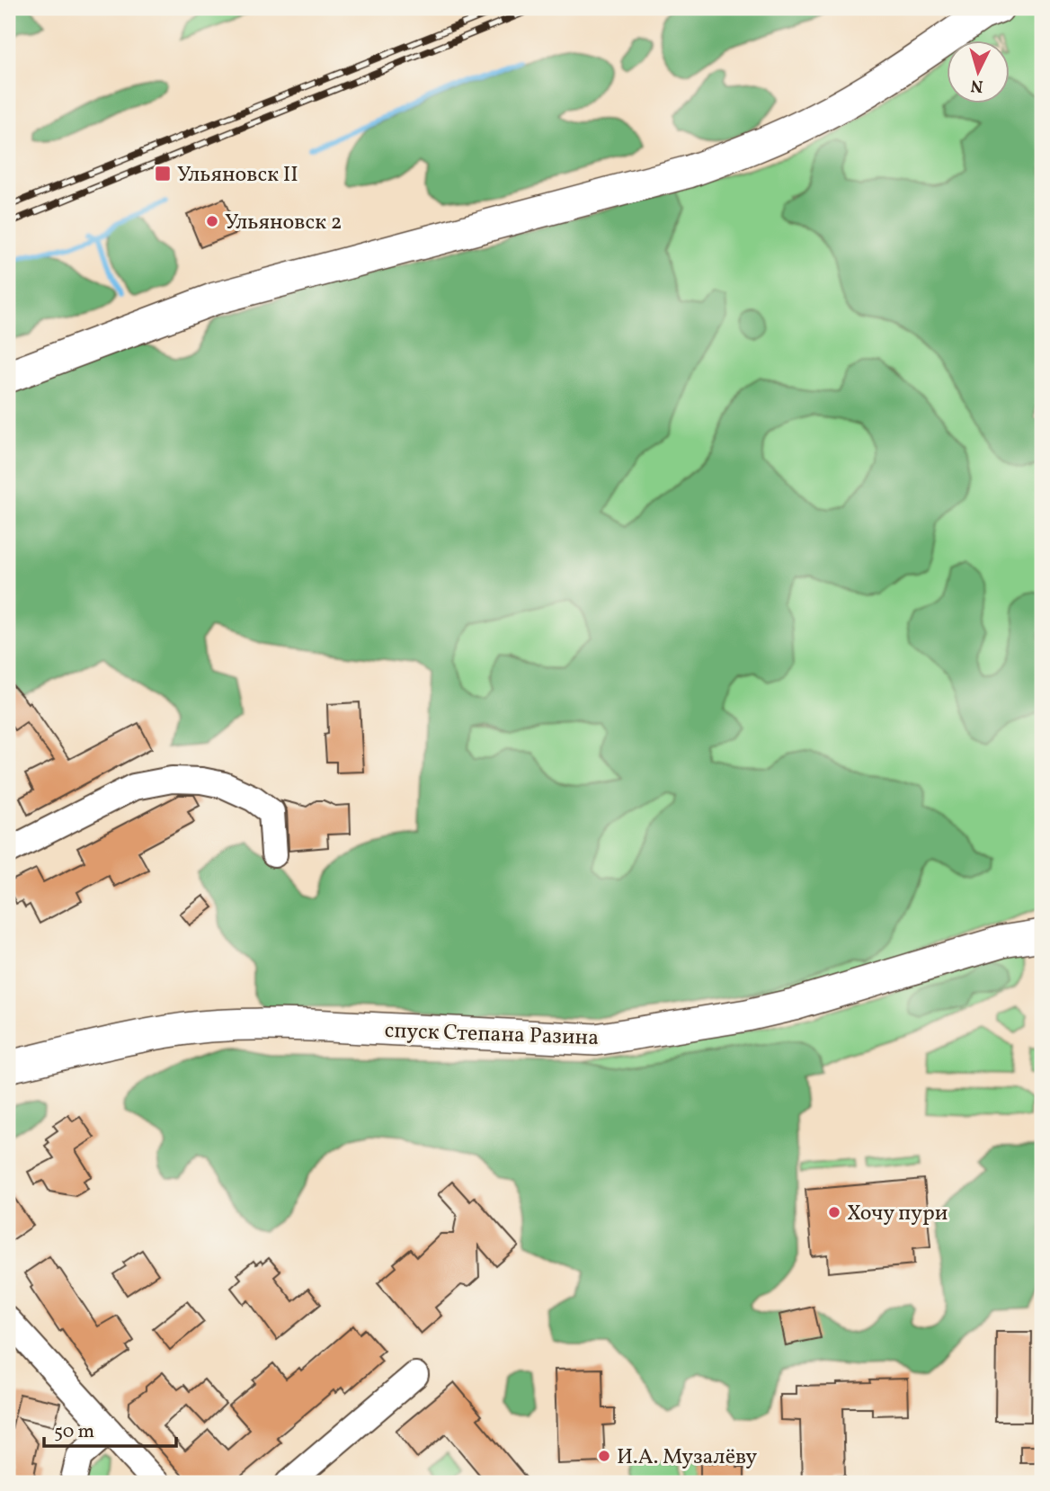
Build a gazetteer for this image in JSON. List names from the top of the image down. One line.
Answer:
{"streets":{"main road":["спуск Степана Разина"]},"places":{"transit":["Ульяновск II"],"other":["Ульяновск 2","Хочу пури","И.А. Музалёву"]},"scale_bar":"50 m","north":"bottom"}
